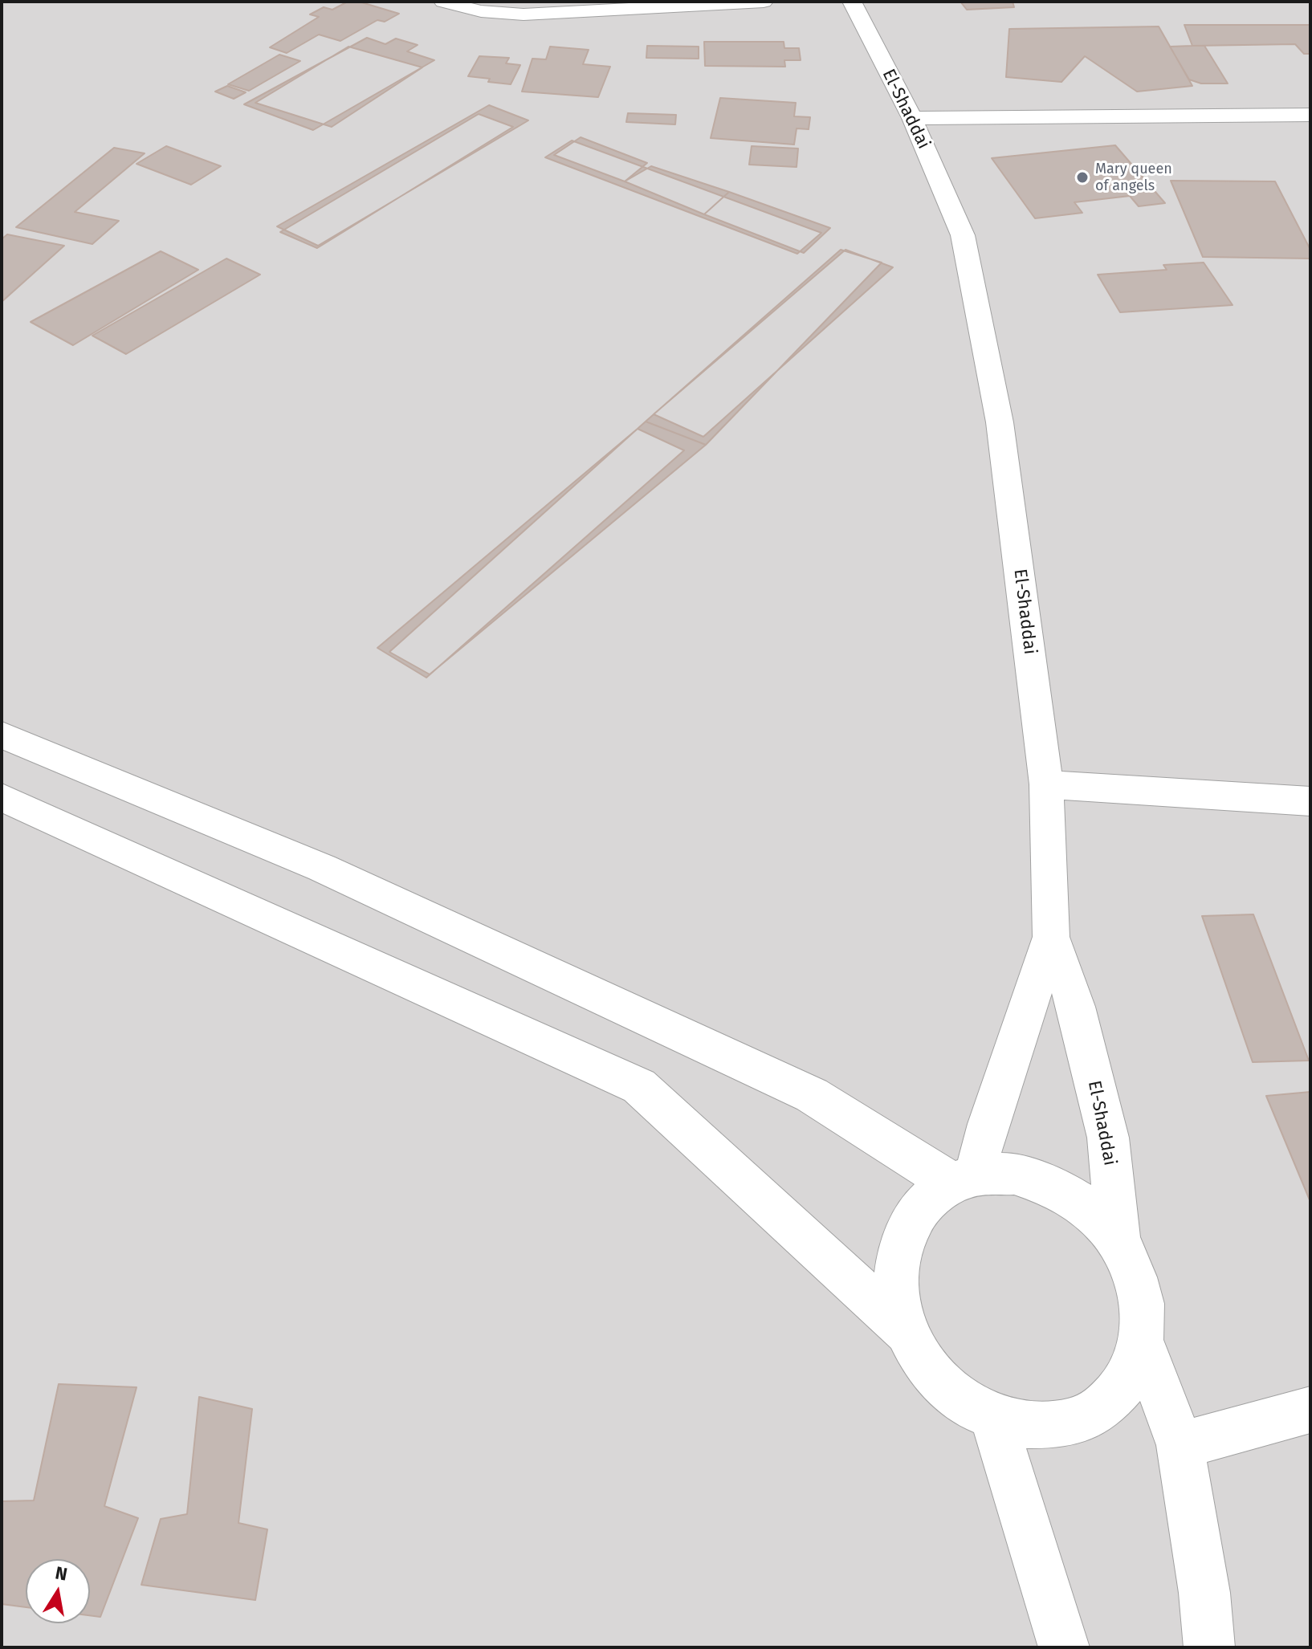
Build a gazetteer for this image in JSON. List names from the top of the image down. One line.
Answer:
{"streets":{"street":["El-Shaddai"]},"places":["Mary queen of angels"],"north":"top"}
